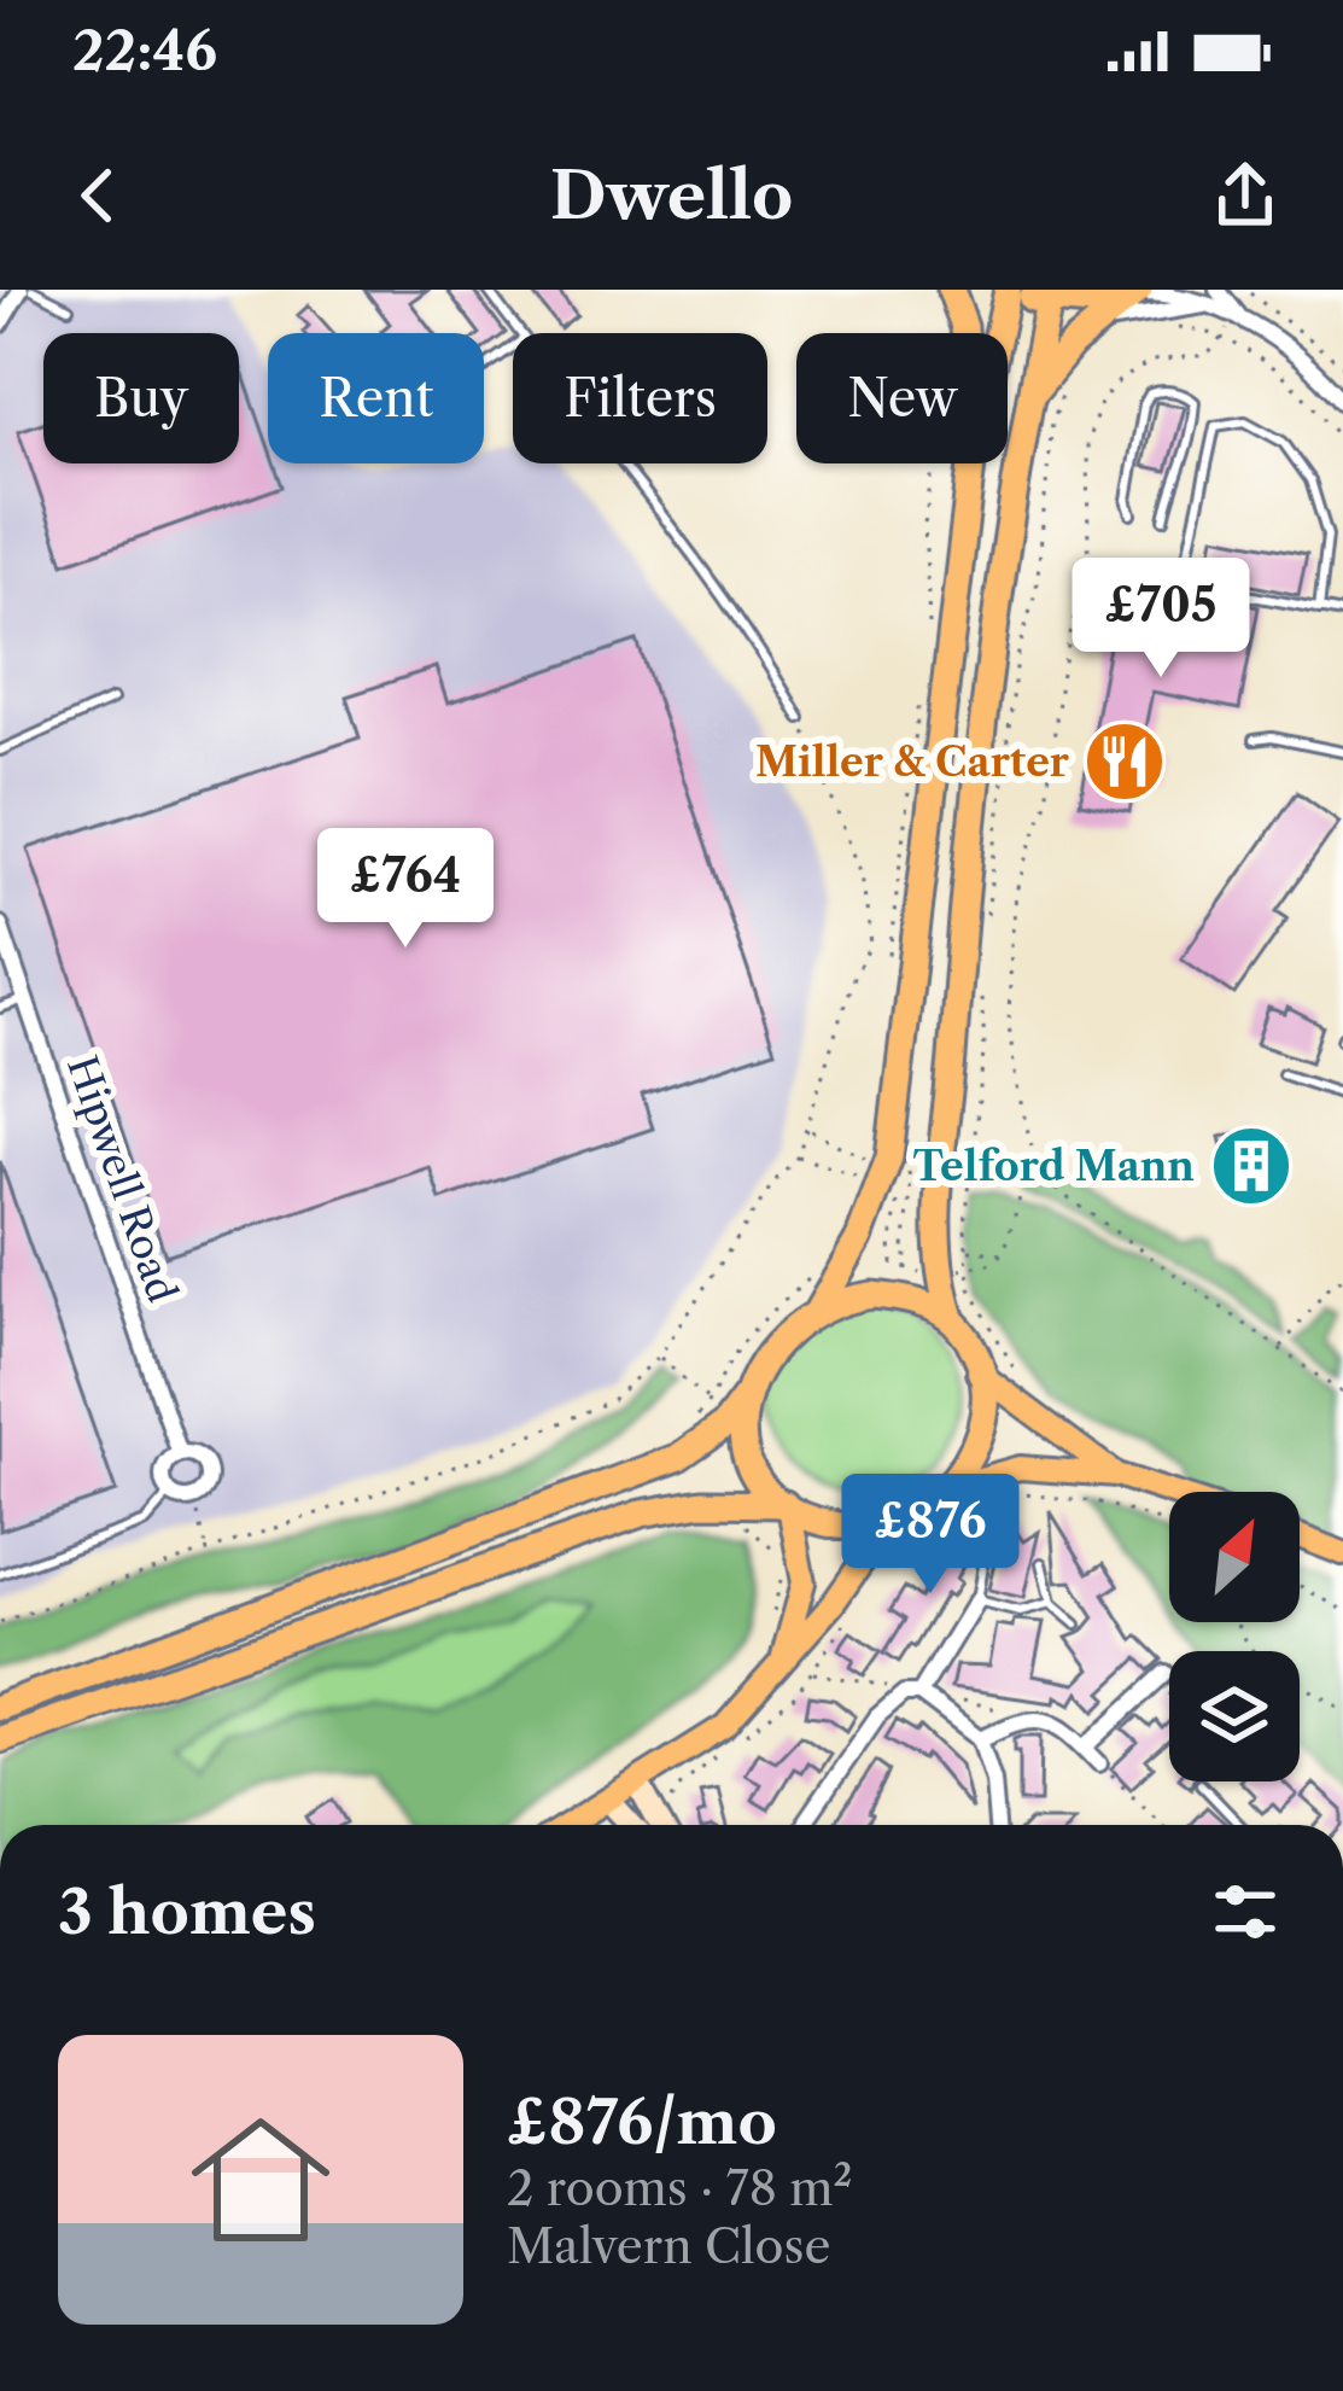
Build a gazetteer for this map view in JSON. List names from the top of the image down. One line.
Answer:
{"streets":{"street":["Hipwell Road"]},"places":{"restaurant":["Miller & Carter"],"building":["Telford Mann"]},"north":"top right","page":{"status":"22:46","header":"Dwello","chip":["Buy","Rent","Filters","New"],"price":["£705","£764","£876"],"heading":"3 homes","list":[{"name":"£876/mo","note":"2 rooms · 78 m² · Malvern Close"}]}}
